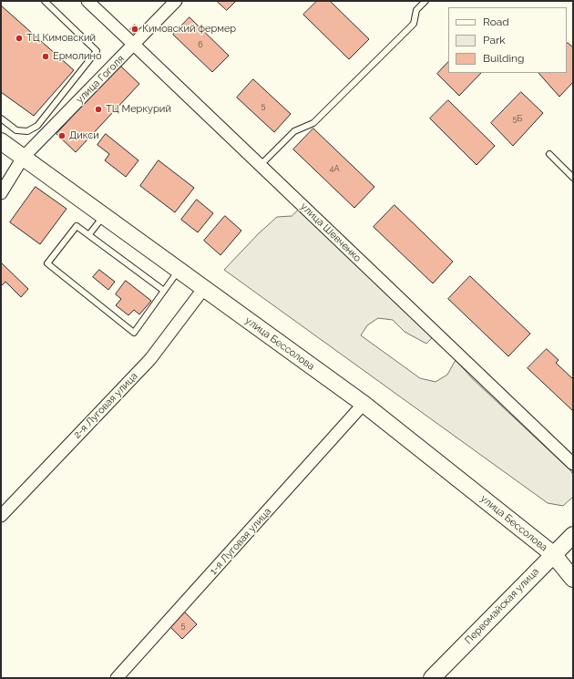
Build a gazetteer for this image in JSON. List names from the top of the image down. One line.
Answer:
{"streets":{"main road":["улица Бессолова","Первомайская улица"],"street":["улица Гоголя","улица Шевченко","2-я Луговая улица","1-я Луговая улица"]},"crossings":[["улица Гоголя","улица Шевченко"],["улица Гоголя","улица Бессолова"],["улица Бессолова","2-я Луговая улица"],["улица Бессолова","1-я Луговая улица"],["улица Бессолова","Первомайская улица"]],"places":["Кимовский фермер","ТЦ Кимовский","Ермолино","ТЦ Меркурий","Дикси"],"house_numbers":["6","5","5Б","4А","5"],"legend":["Road","Park","Building"]}
